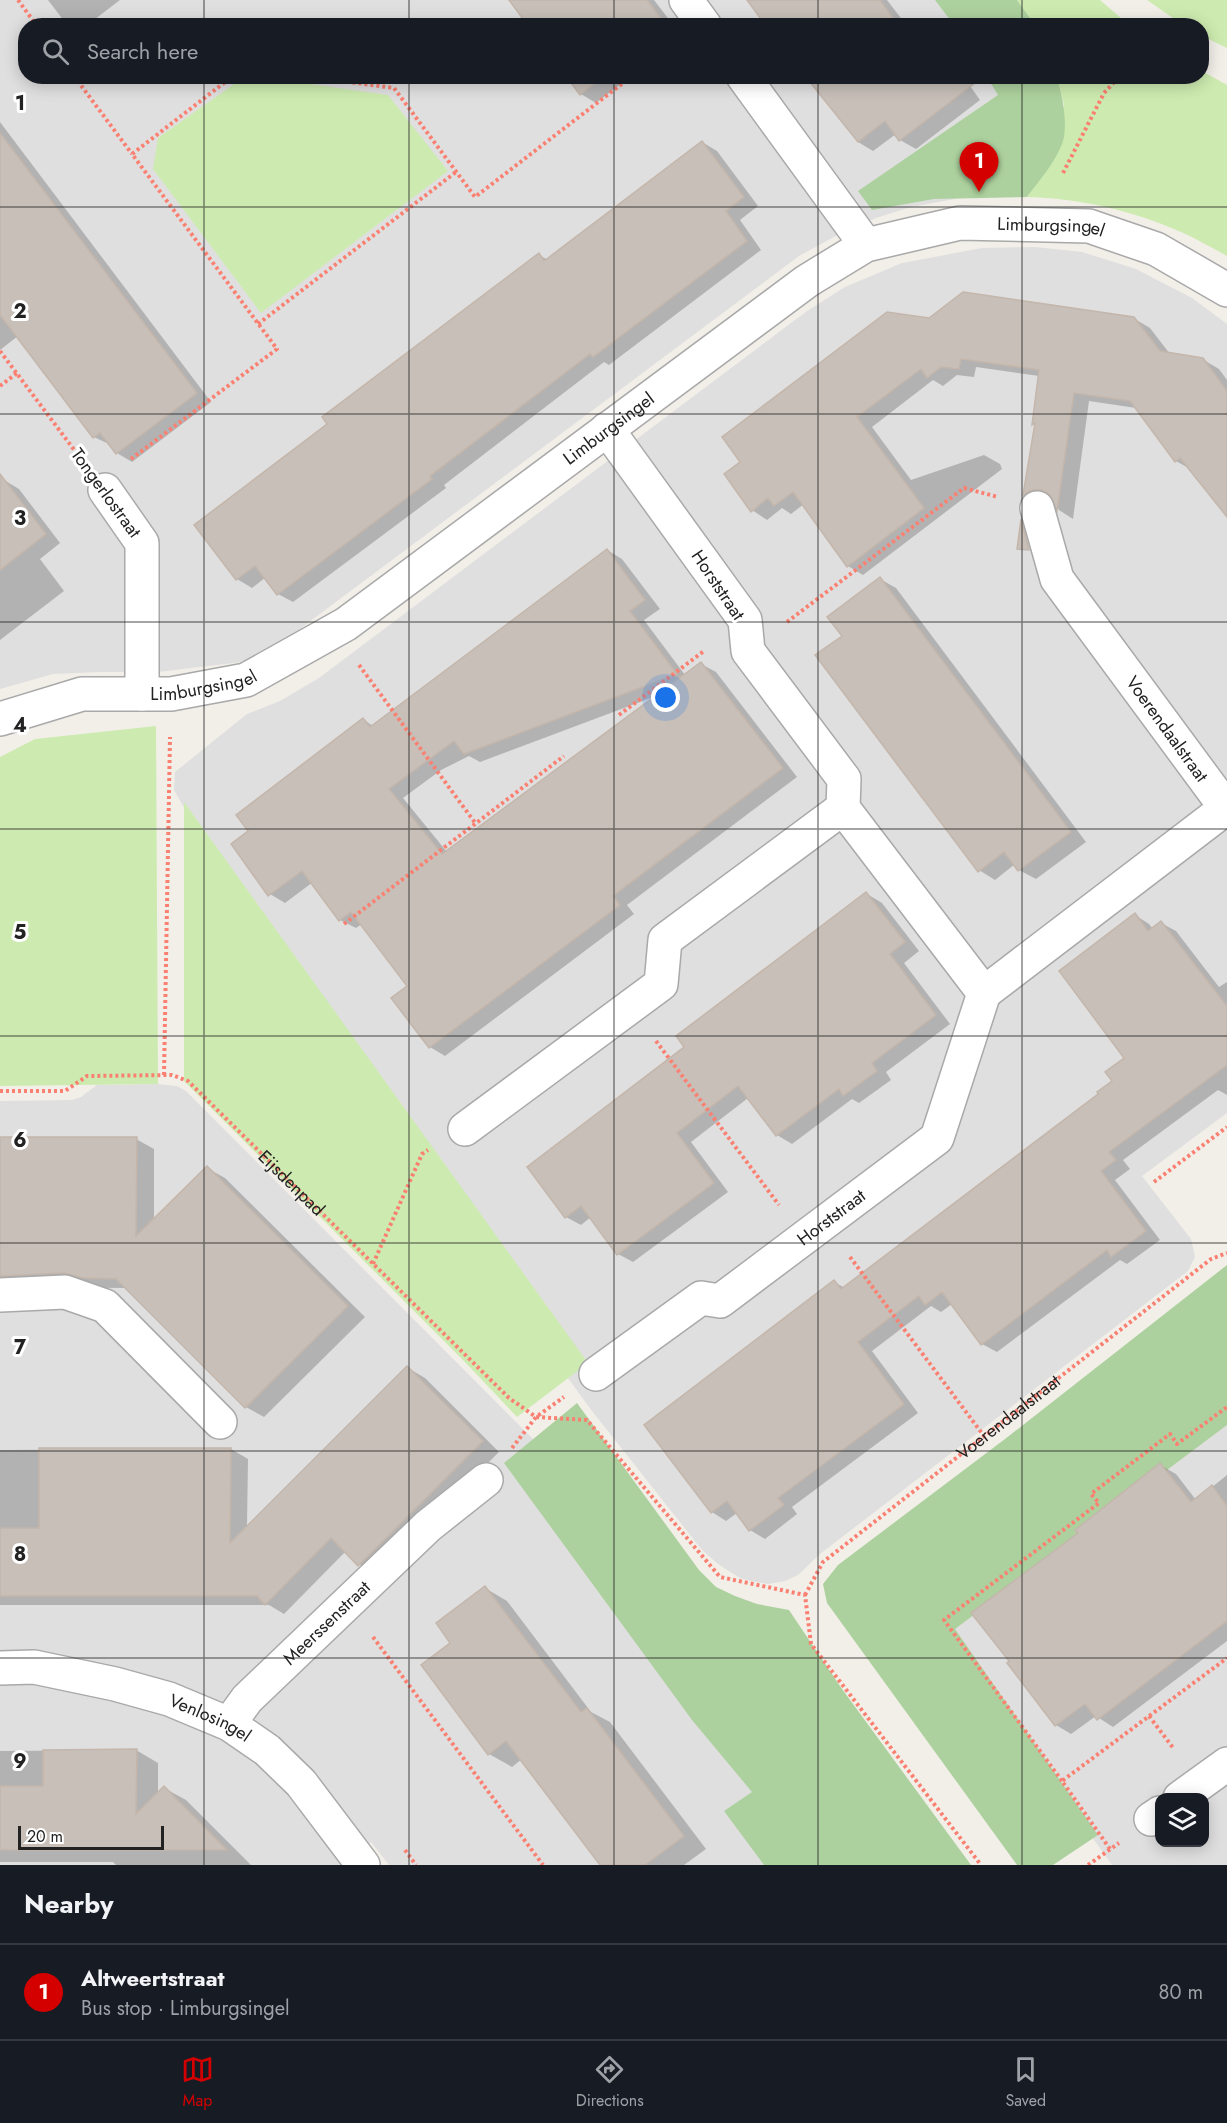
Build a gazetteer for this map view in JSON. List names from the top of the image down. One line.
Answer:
{"streets":{"street":["Limburgsingel","Tongerlostraat","Horststraat","Voerendaalstraat","Meerssenstraat","Venlosingel"],"path":["Eijsdenpad"]},"crossings":[["Limburgsingel","Tongerlostraat"],["Limburgsingel","Horststraat"],["Horststraat","Voerendaalstraat"],["Meerssenstraat","Venlosingel"]],"scale_bar":"20 m","page":{"search":"Search here","pins":"1","scale":"20 m","heading":"Nearby","list":[{"mark":"1","name":"Altweertstraat","note":"Bus stop · Limburgsingel","value":"80 m"}],"nav":["Map","Directions","Saved"]},"grid":{"rows":["1","2","3","4","5","6","7","8","9"]}}
